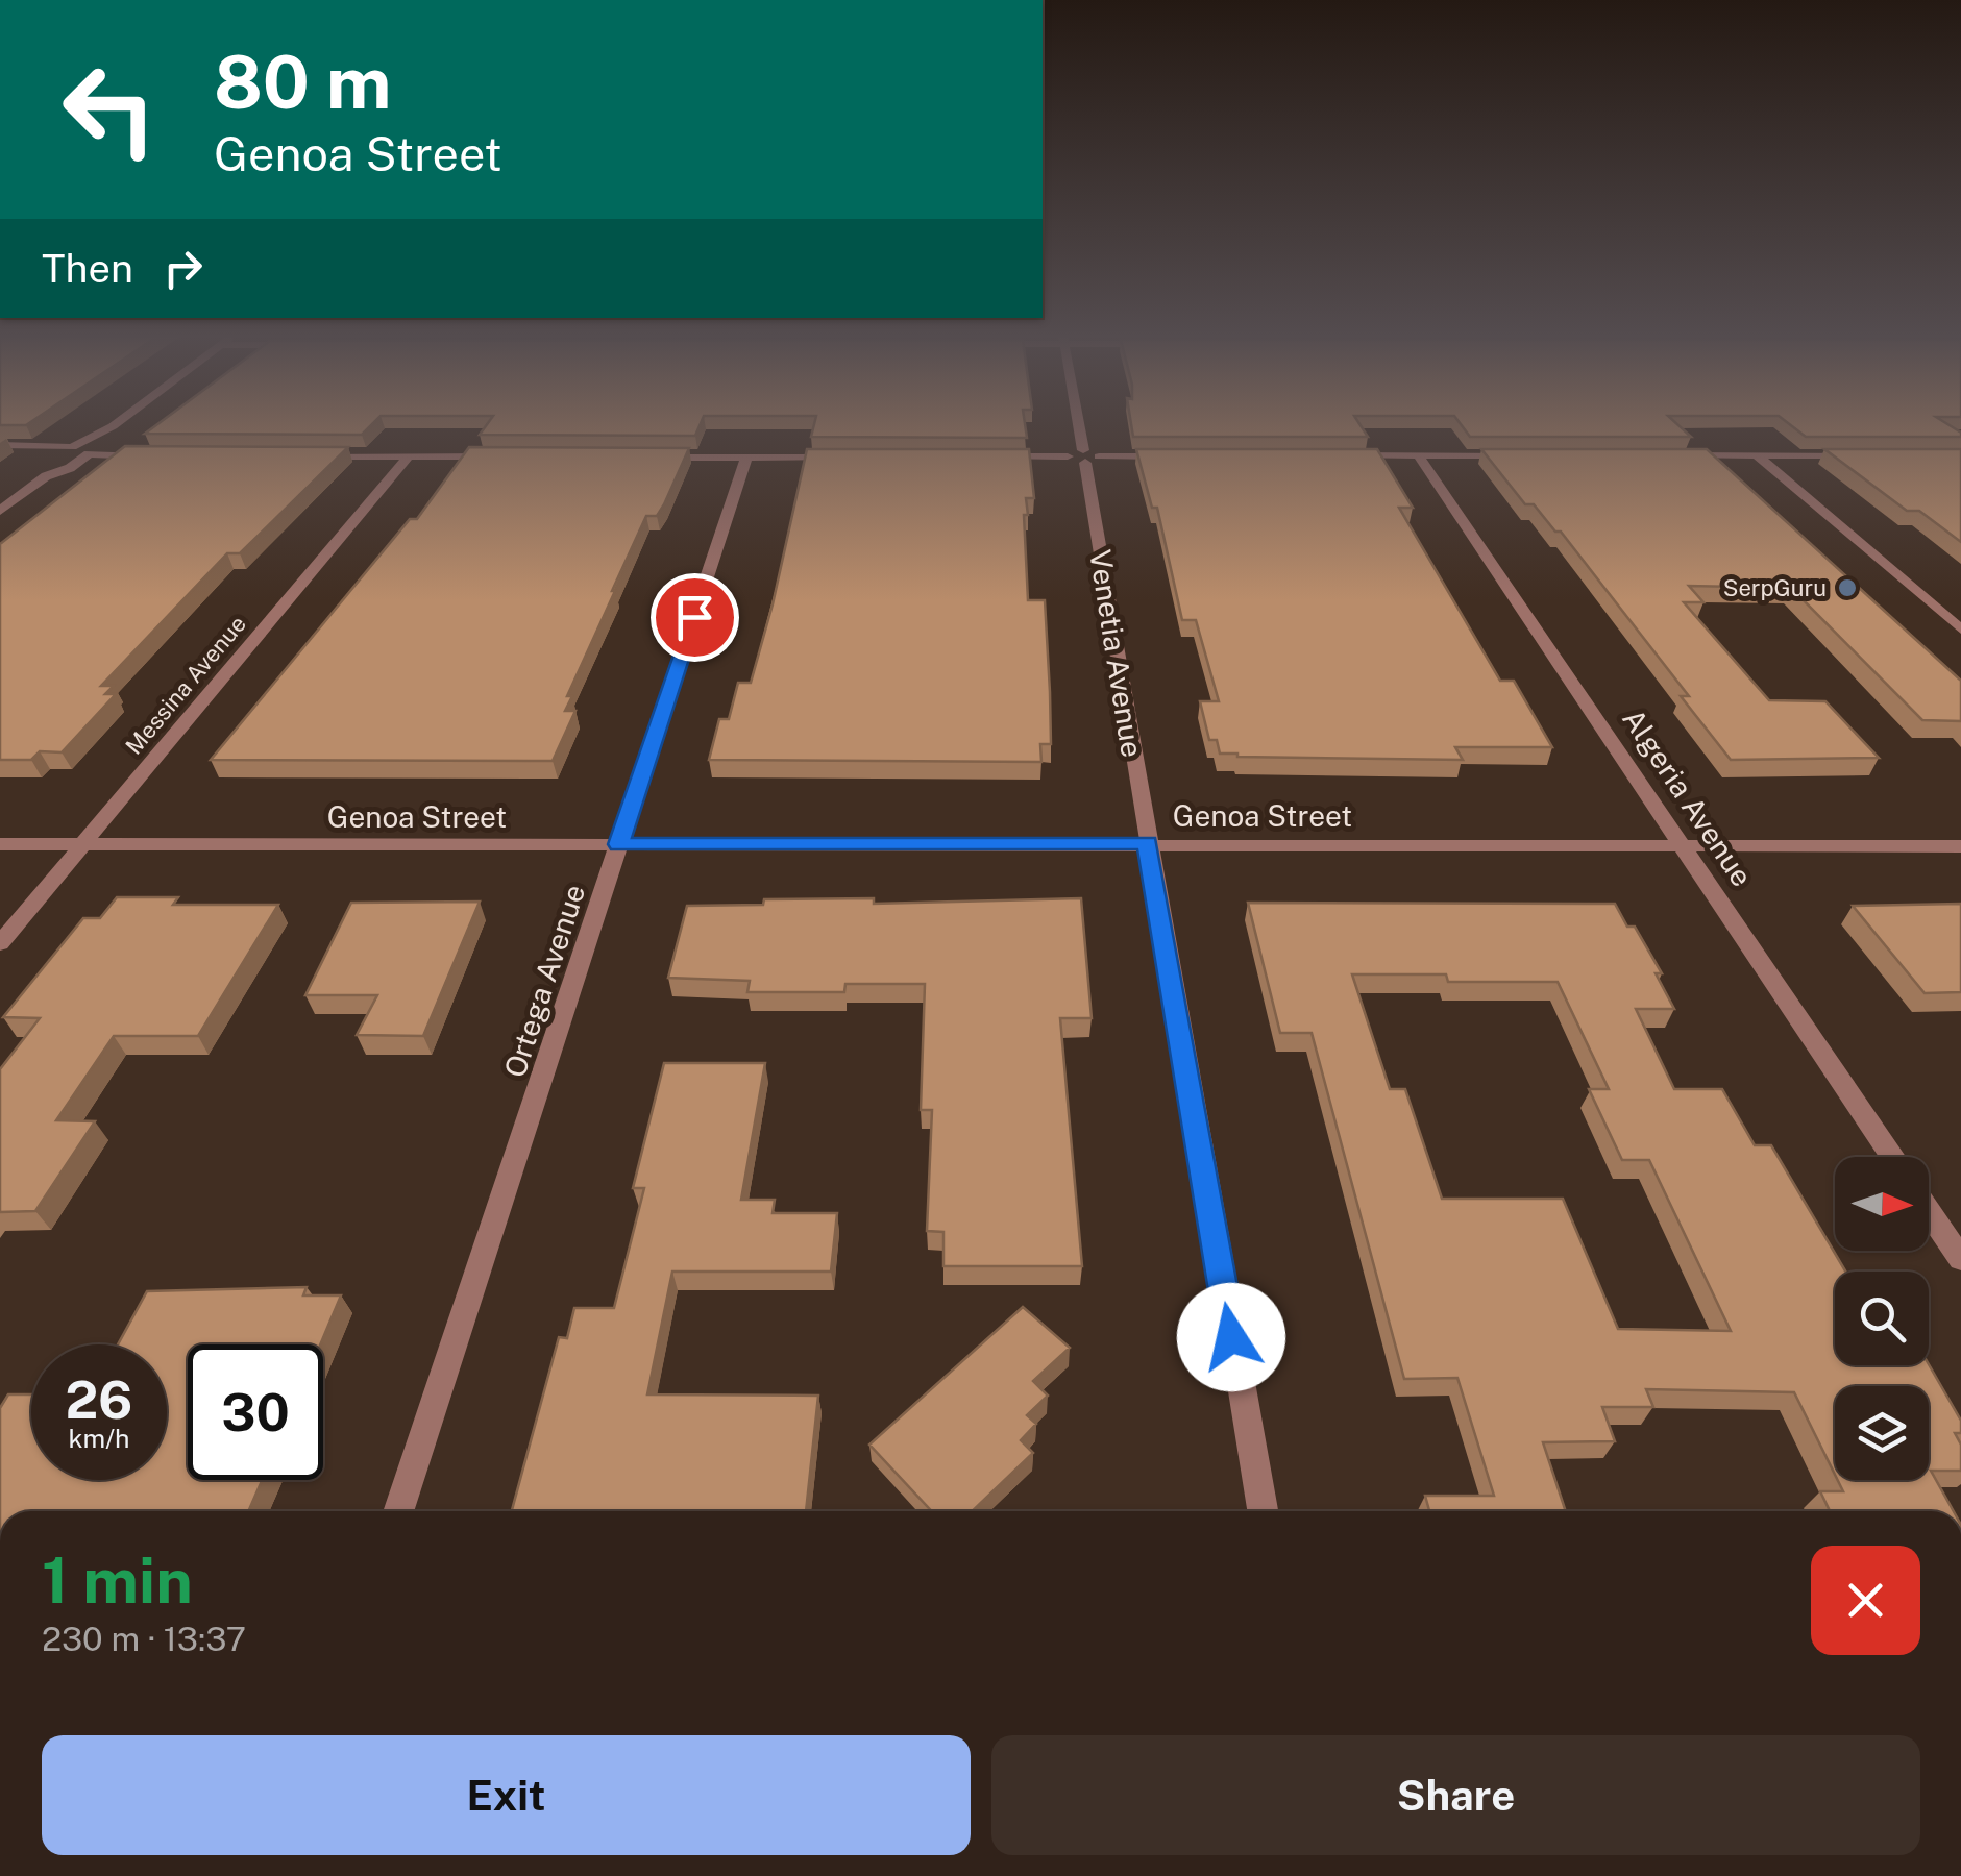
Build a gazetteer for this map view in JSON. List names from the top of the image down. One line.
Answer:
{"streets":{"street":["Venetia Avenue","Messina Avenue","Algeria Avenue","Genoa Street","Ortega Avenue"]},"crossings":[["Venetia Avenue","Genoa Street"],["Messina Avenue","Genoa Street"],["Algeria Avenue","Genoa Street"],["Genoa Street","Ortega Avenue"]],"places":["SerpGuru"],"north":"right","page":{"turn":["80 m","Genoa Street"],"then":"Then","speed":"26 km/h","limit":"30","heading":["1 min","230 m · 13:37"],"buttons":["Exit","Share"]}}
